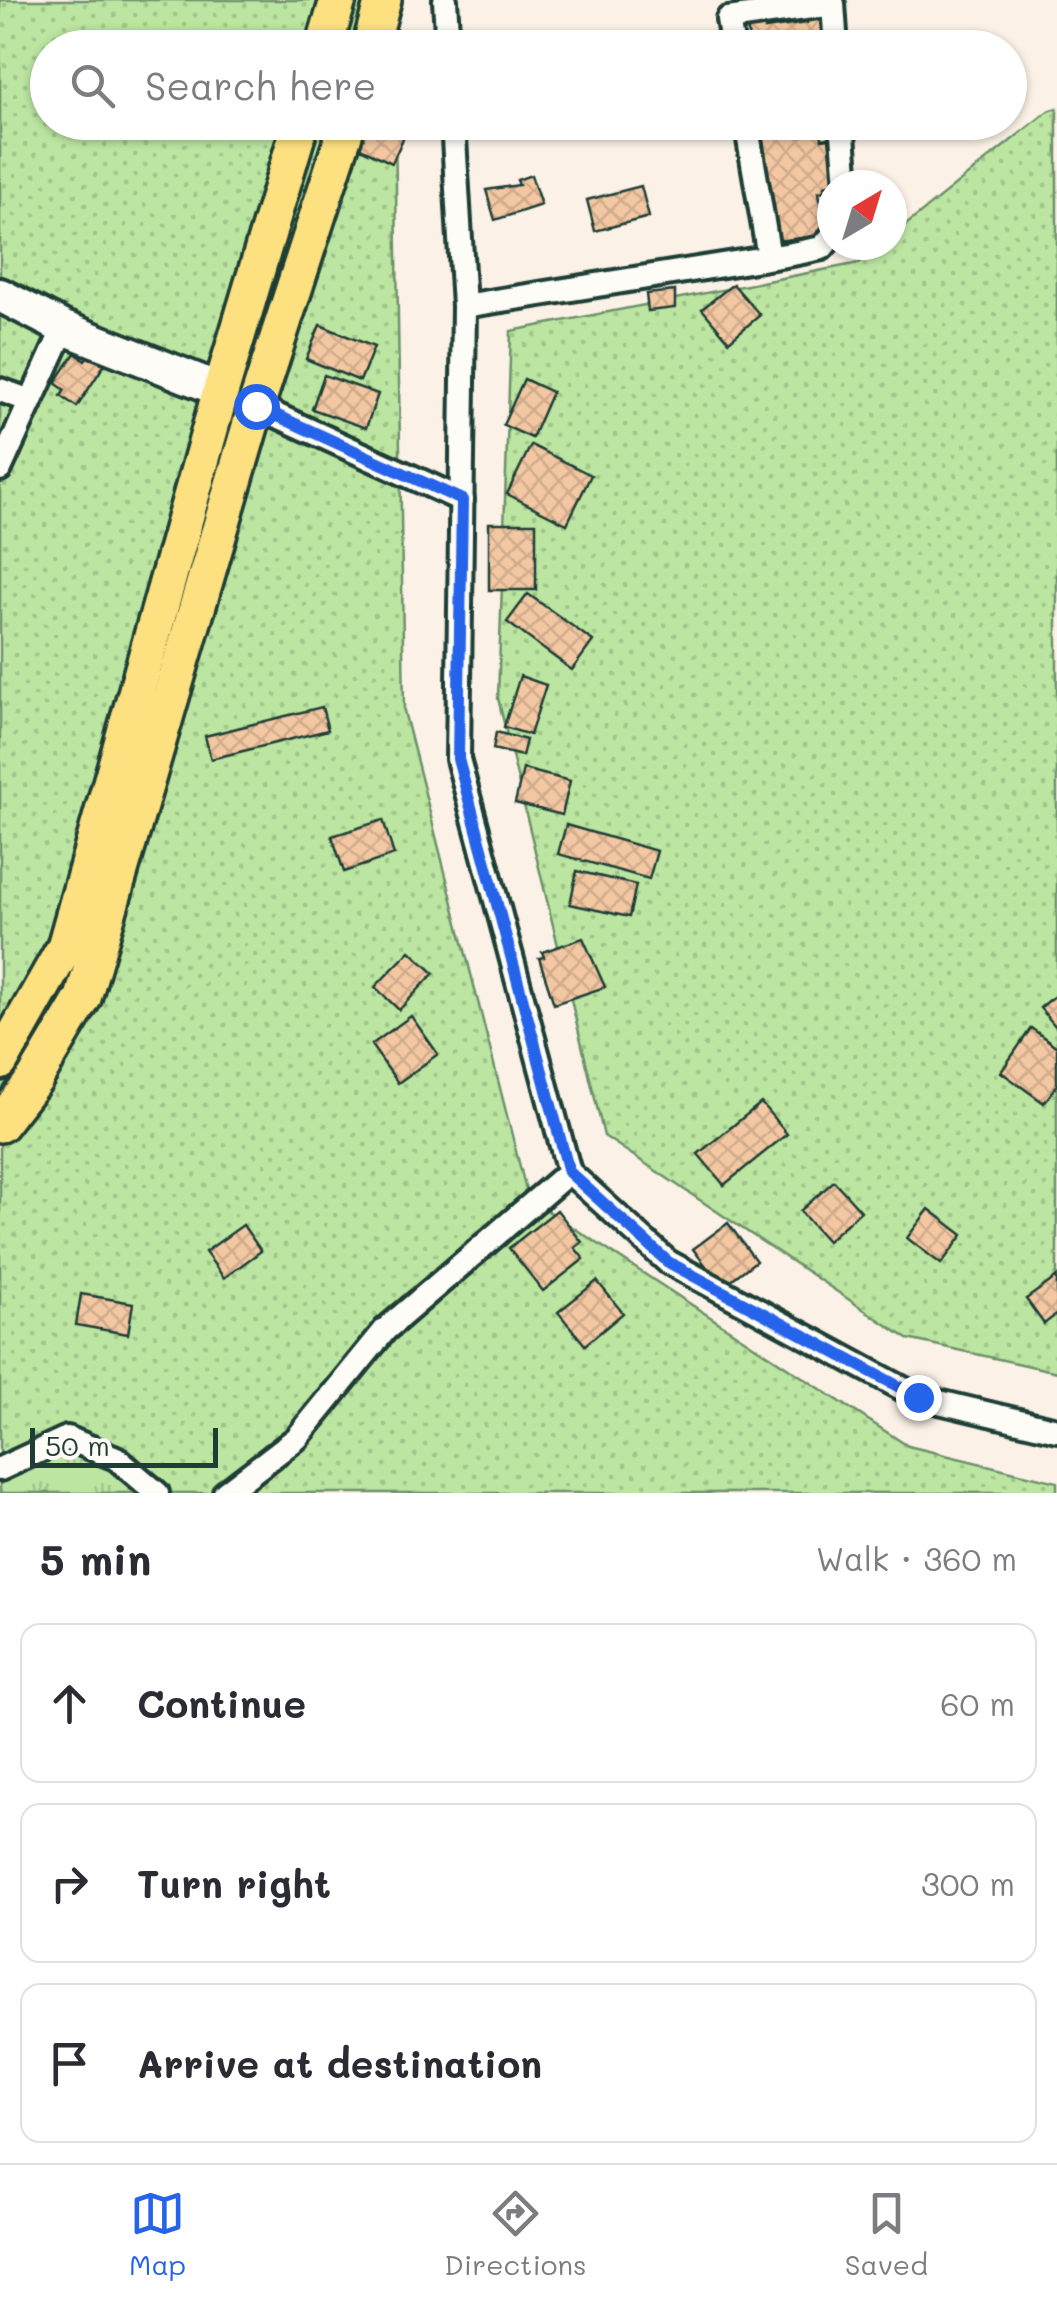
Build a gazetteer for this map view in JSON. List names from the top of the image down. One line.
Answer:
{"scale_bar":"50 m","north":"top right","page":{"search":"Search here","scale":"50 m","heading":["5 min","Walk · 360 m"],"list":[["Continue","60 m"],["Turn right","300 m"],"Arrive at destination"],"nav":["Map","Directions","Saved"]}}
